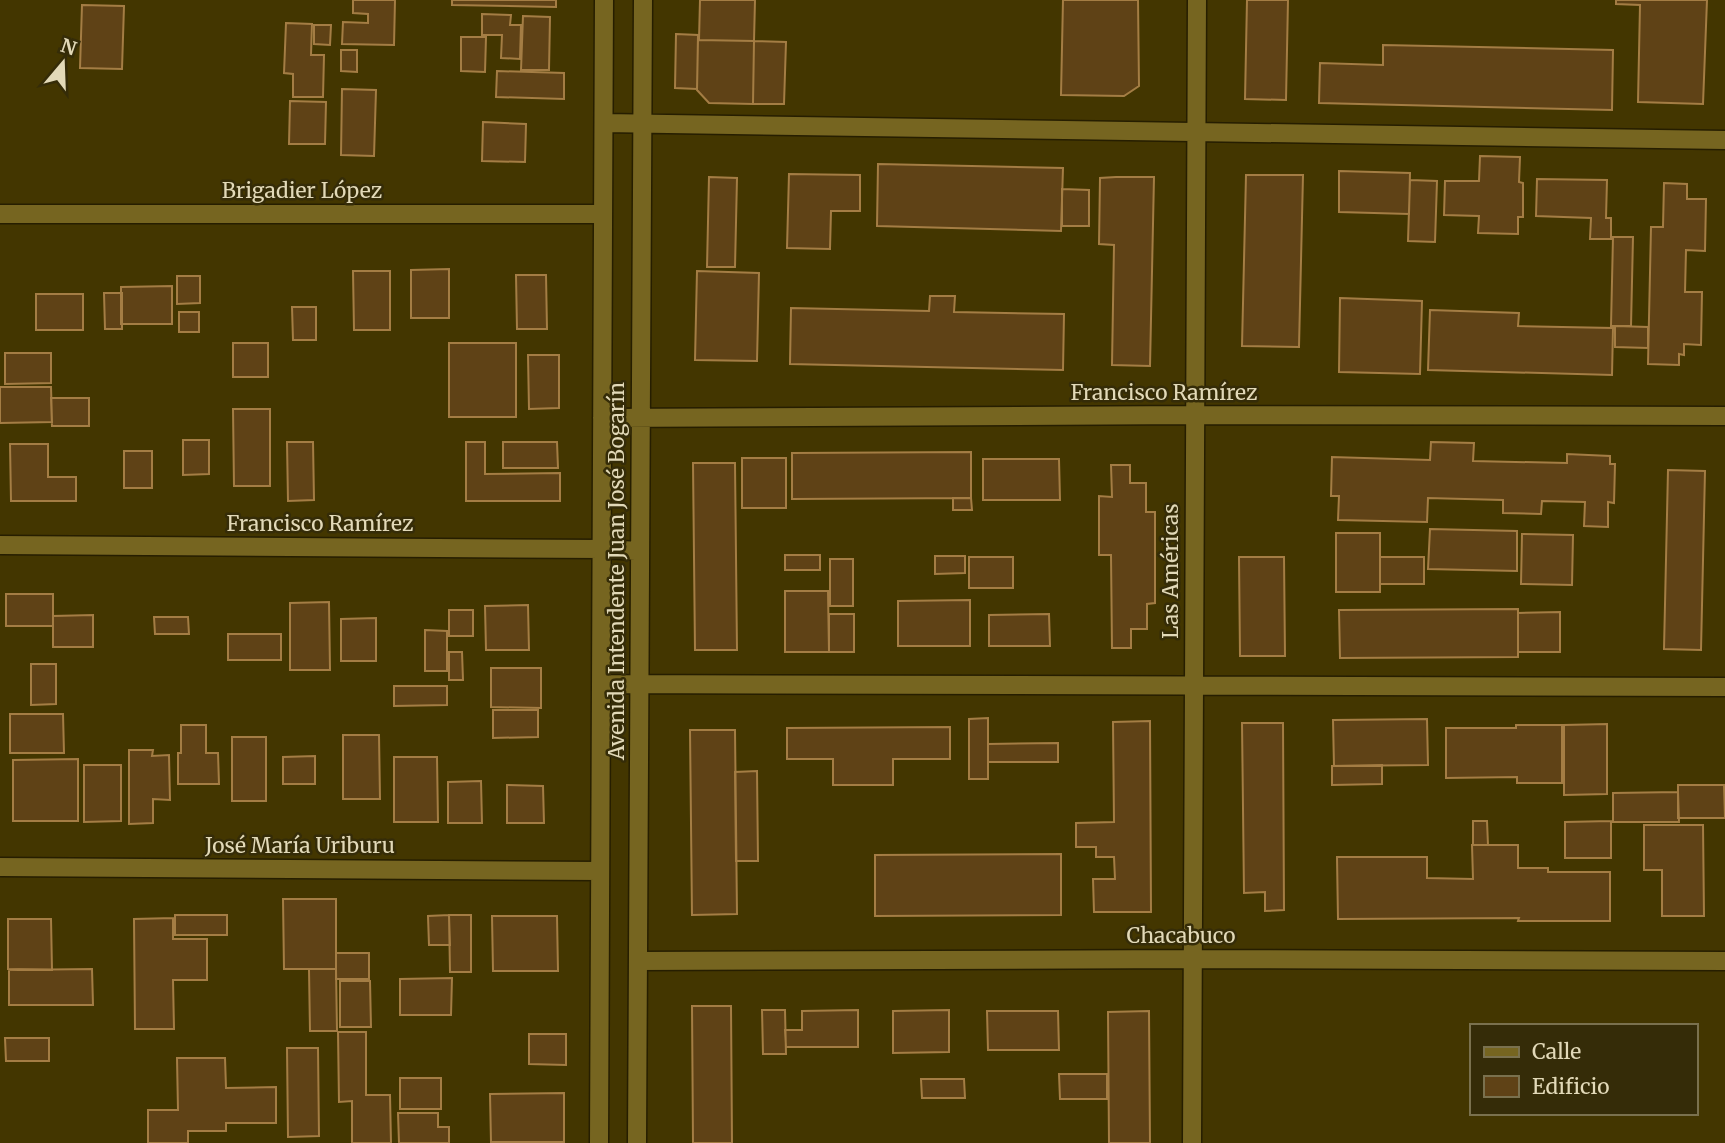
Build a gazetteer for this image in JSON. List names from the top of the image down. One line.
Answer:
{"streets":{"street":["Brigadier López","Francisco Ramírez","Avenida Intendente Juan José Bogarín","Las Américas","José María Uriburu","Chacabuco"]},"crossings":[["Brigadier López","Avenida Intendente Juan José Bogarín"],["Francisco Ramírez","Avenida Intendente Juan José Bogarín"],["Francisco Ramírez","Las Américas"],["Avenida Intendente Juan José Bogarín","José María Uriburu"],["Avenida Intendente Juan José Bogarín","Chacabuco"],["Las Américas","Chacabuco"]],"legend":["Calle","Edificio"],"north":"top"}
